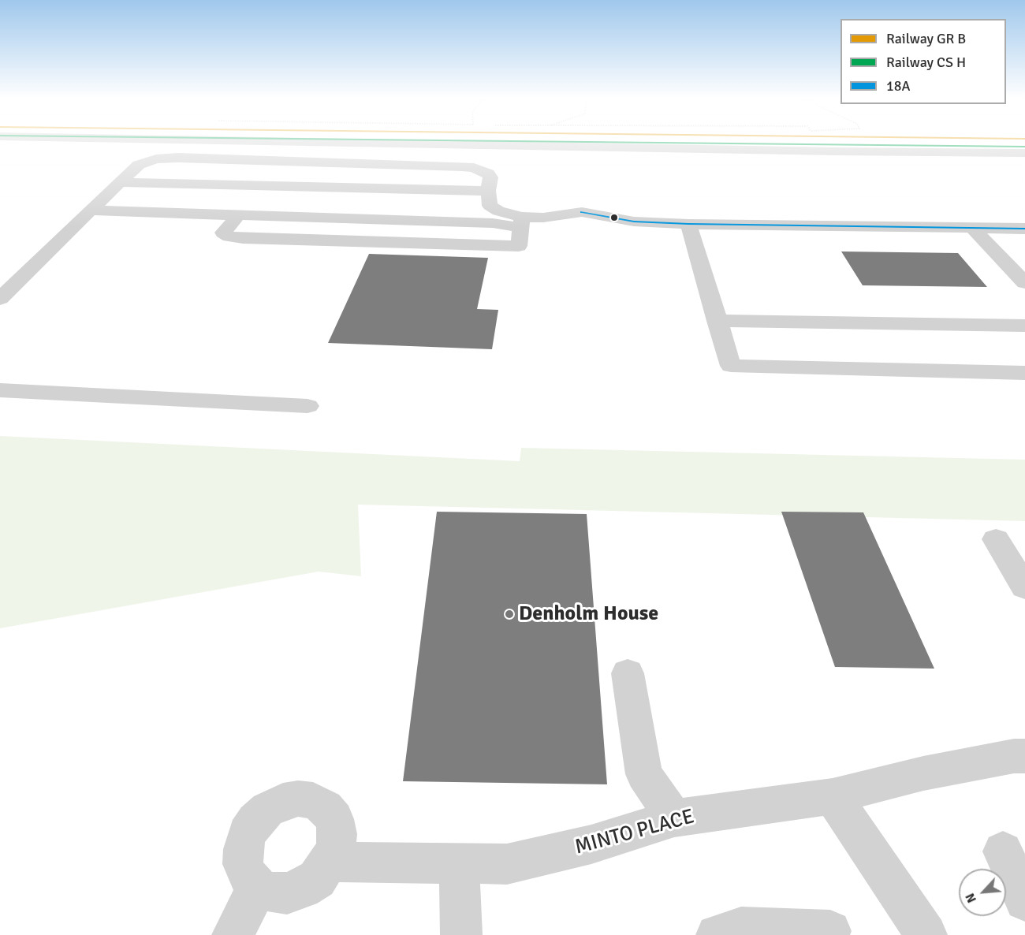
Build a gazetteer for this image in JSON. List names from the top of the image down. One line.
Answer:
{"streets":{"street":["MINTO PLACE"]},"places":["Denholm House"],"lines":["transit line 18A"],"legend":["Railway GR B","Railway CS H","18A"],"north":"bottom left"}
